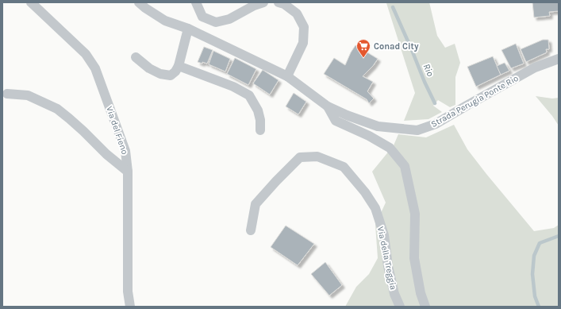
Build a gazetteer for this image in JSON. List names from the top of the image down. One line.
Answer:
{"streets":{"street":["Strada Perugia Ponte Rio","Via del Fieno","Via della Treggia"]},"water":["Rio"],"places":{"supermarket":["Conad City"]}}
